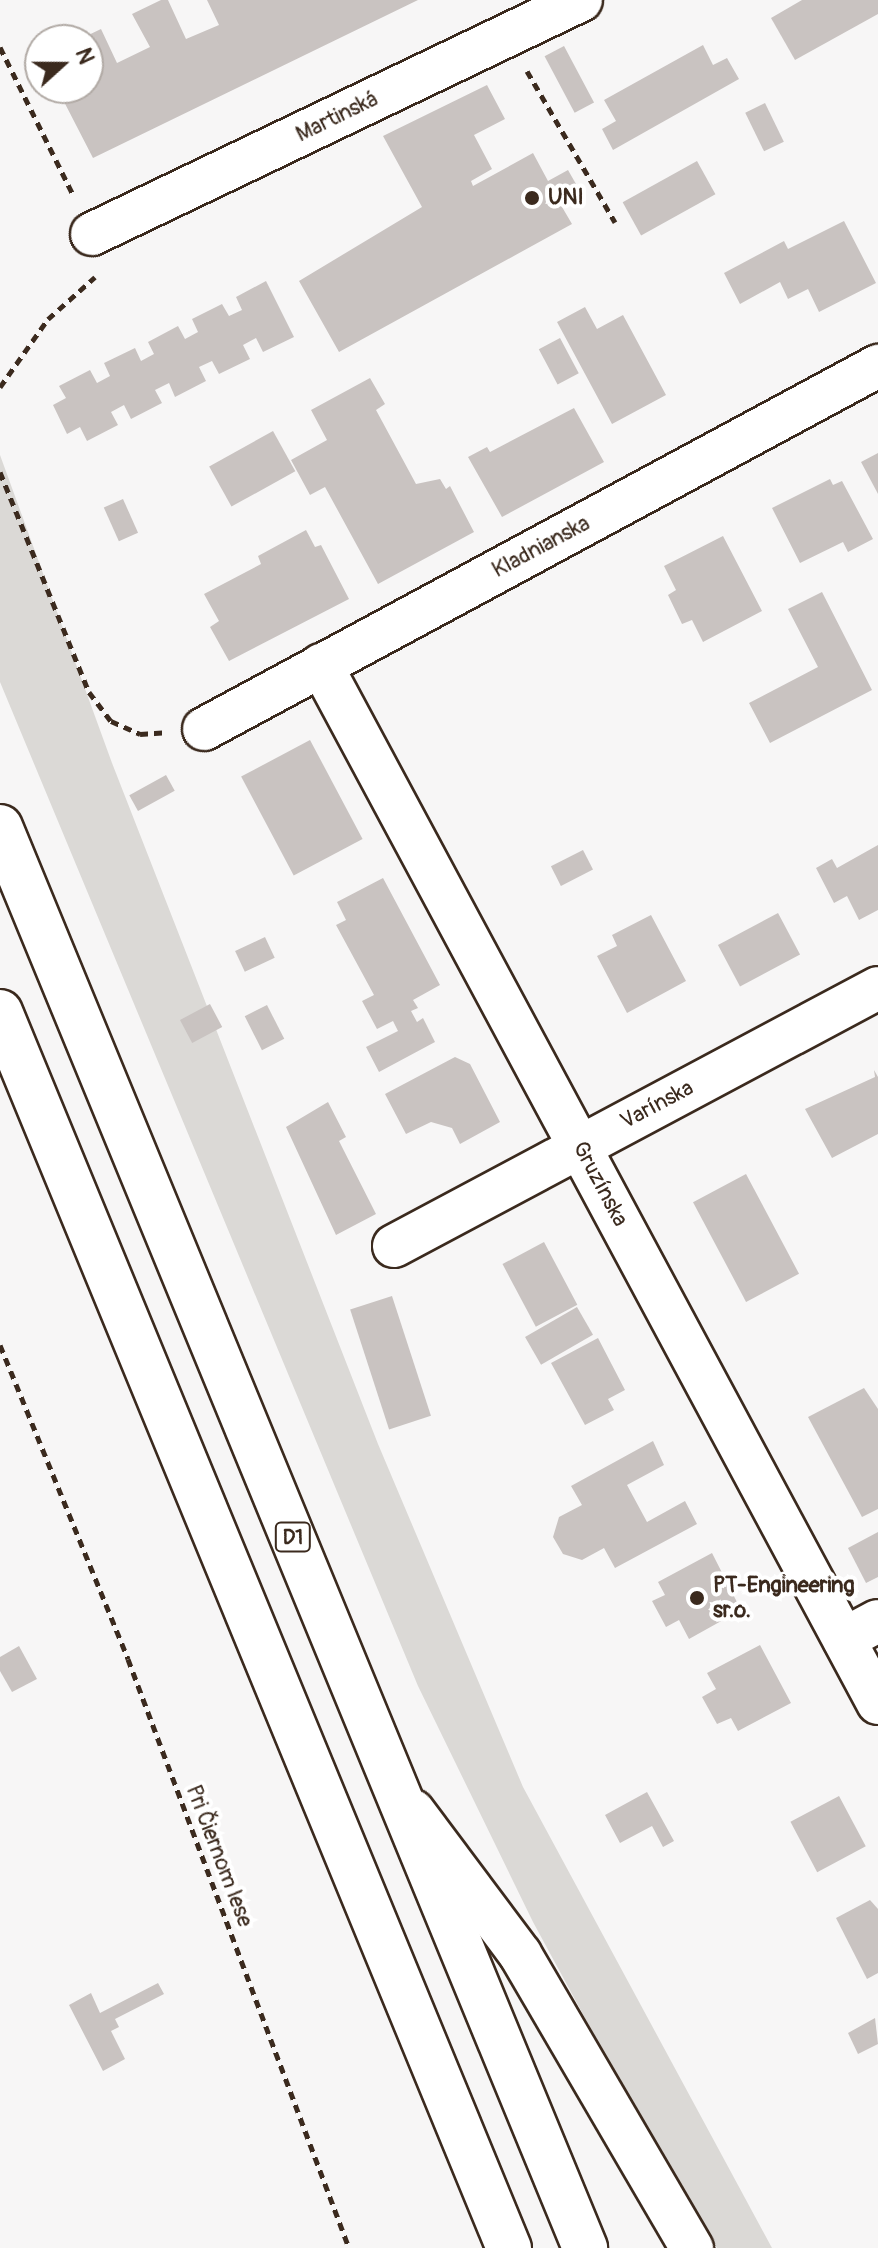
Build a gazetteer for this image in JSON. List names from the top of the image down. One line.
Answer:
{"streets":{"highway":["D1"],"street":["Martinská","Kladnianska","Varínska","Gruzínska"],"path":["Pri Čiernom lese"]},"crossings":[["Kladnianska","Gruzínska"],["Varínska","Gruzínska"]],"places":["UNI","PT-Engineering sr.o."],"north":"right"}
